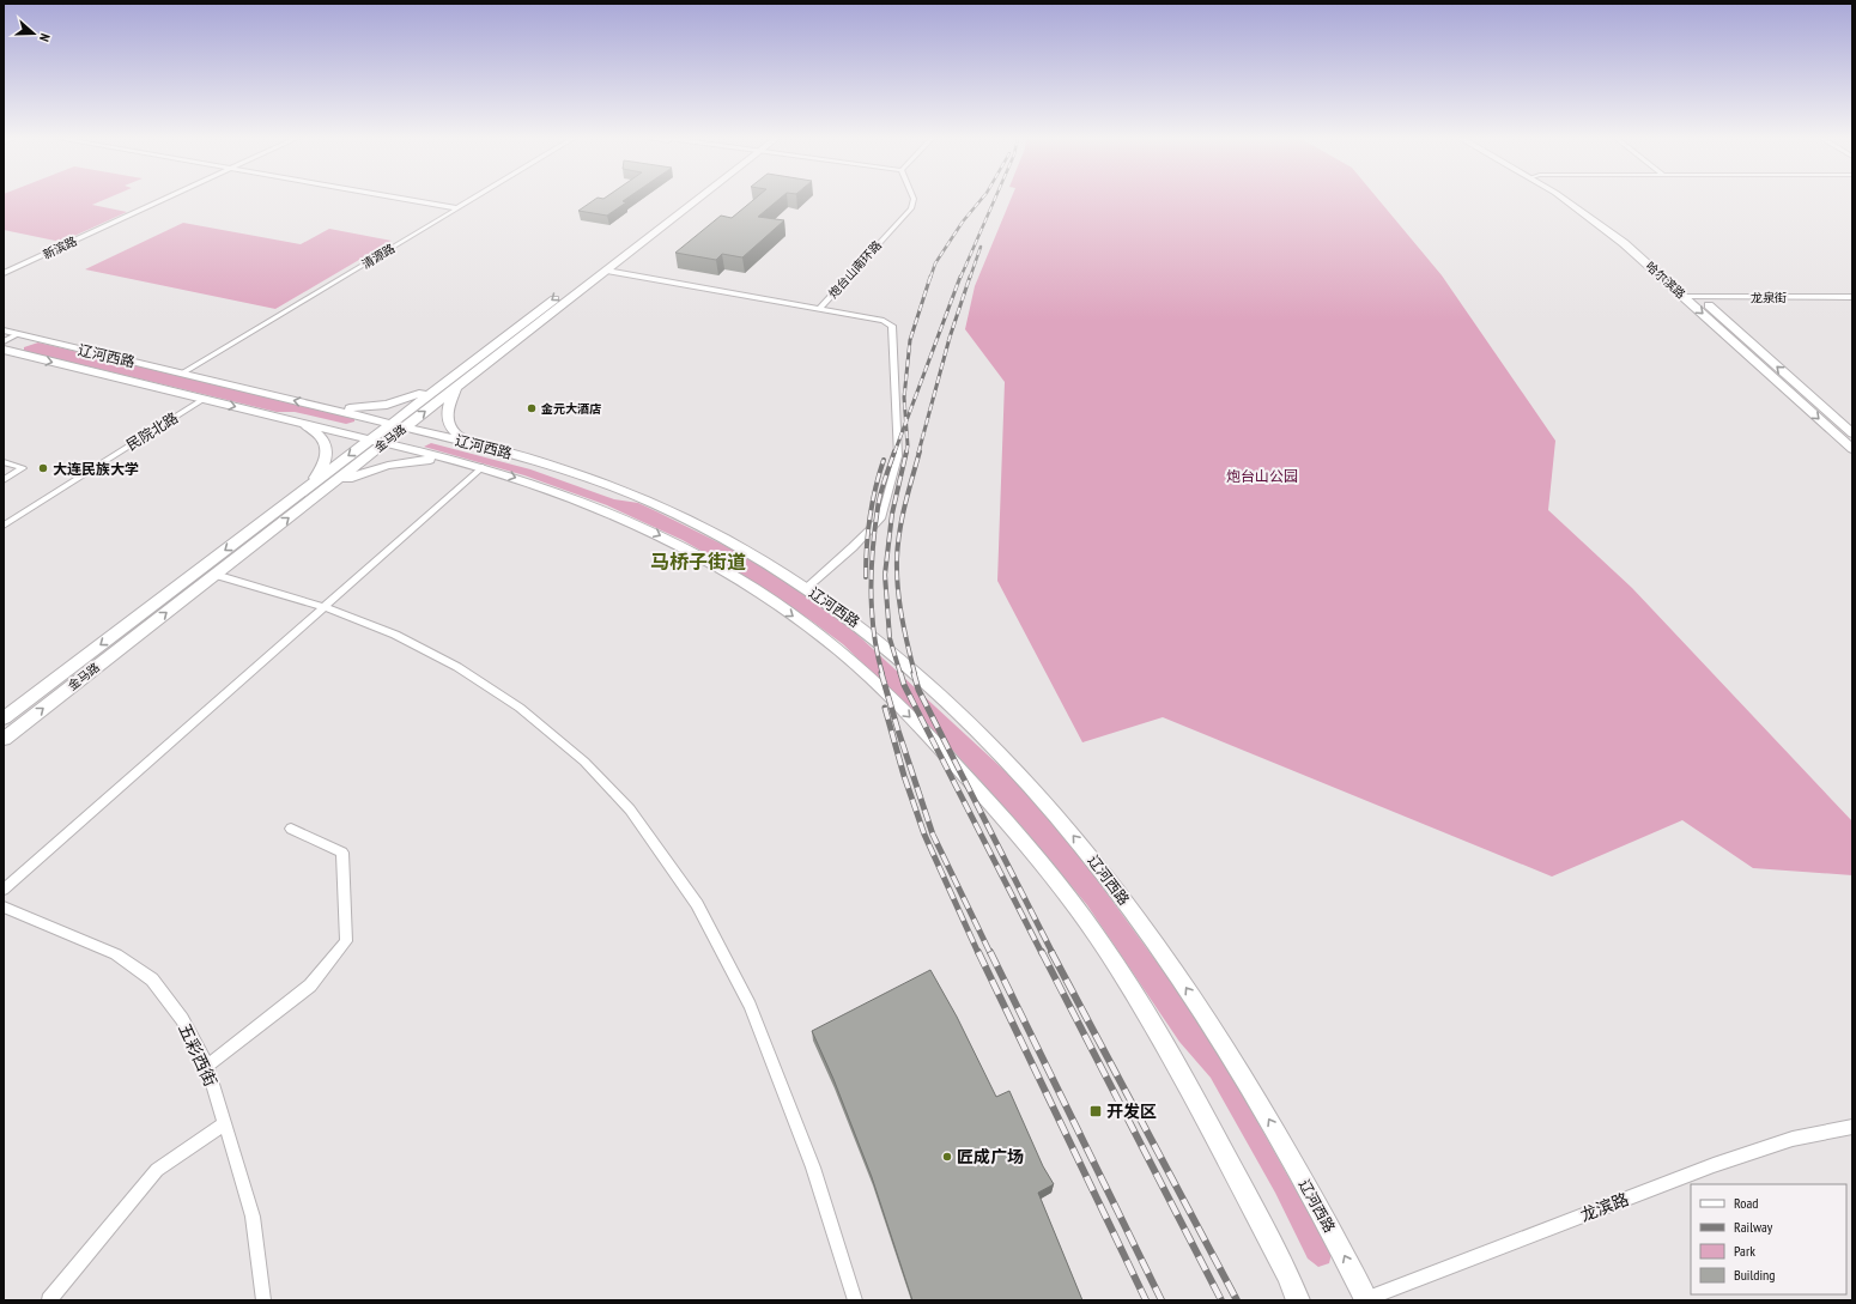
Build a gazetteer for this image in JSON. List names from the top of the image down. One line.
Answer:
{"streets":{"main road":["哈尔滨路","辽河西路","金马路"],"street":["新滨路","清源路","炮台山南环路","龙泉街","民院北路","五彩西街","龙滨路"]},"crossings":[["清源路","辽河西路"],["哈尔滨路","龙泉街"],["辽河西路","民院北路"],["辽河西路","金马路"],["辽河西路","龙滨路"]],"districts":["马桥子街道"],"parks":["炮台山公园"],"places":{"other":["金元大酒店","大连民族大学","匠成广场"],"transit":["开发区"]},"legend":["Road","Railway","Park","Building"],"north":"right"}
